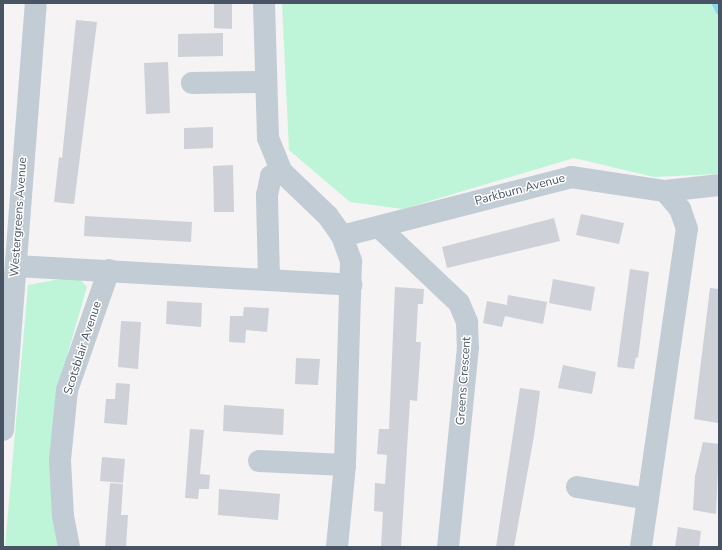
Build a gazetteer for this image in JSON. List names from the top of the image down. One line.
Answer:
{"streets":{"street":["Parkburn Avenue","Westergreens Avenue","Scotsblair Avenue","Greens Crescent"]},"crossings":[["Parkburn Avenue","Greens Crescent"]]}
